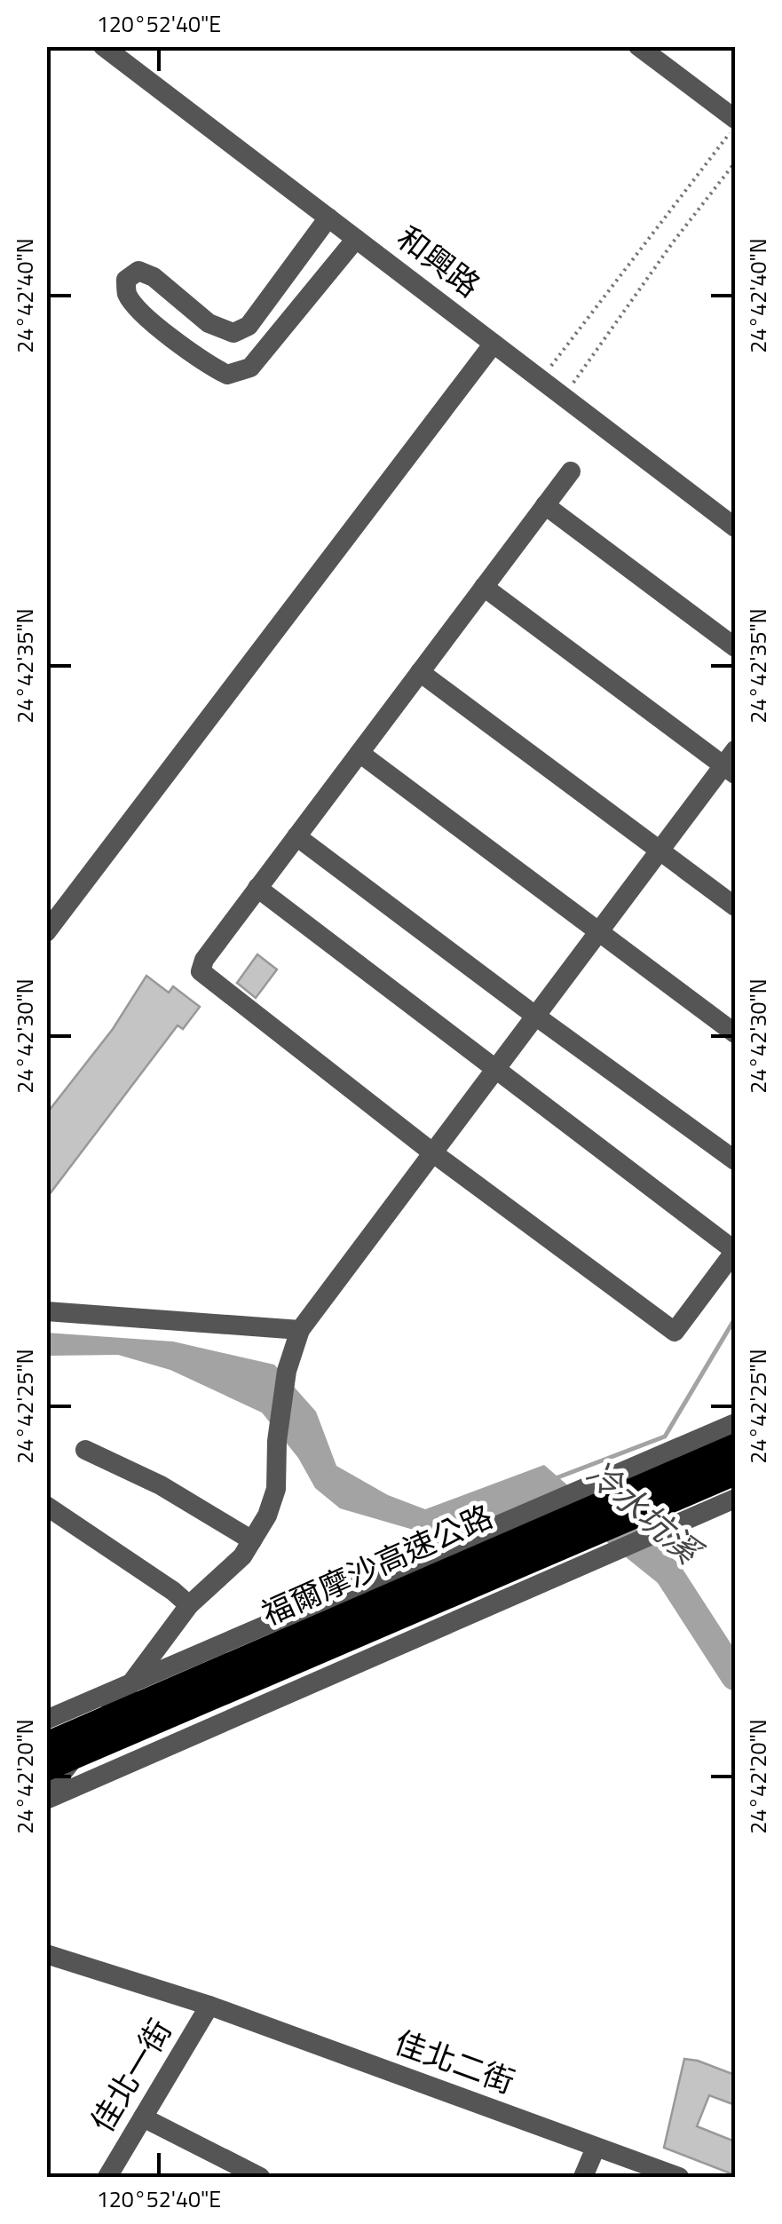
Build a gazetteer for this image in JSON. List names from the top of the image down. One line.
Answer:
{"streets":{"highway":["福爾摩沙高速公路"],"street":["和興路","佳北二街","佳北一街"]},"crossings":[["佳北二街","佳北一街"]],"water":["冷水坑溪"],"coordinates":["120°52'40\"E","24°42'40\"N","24°42'35\"N","24°42'30\"N","24°42'25\"N","24°42'20\"N"]}
